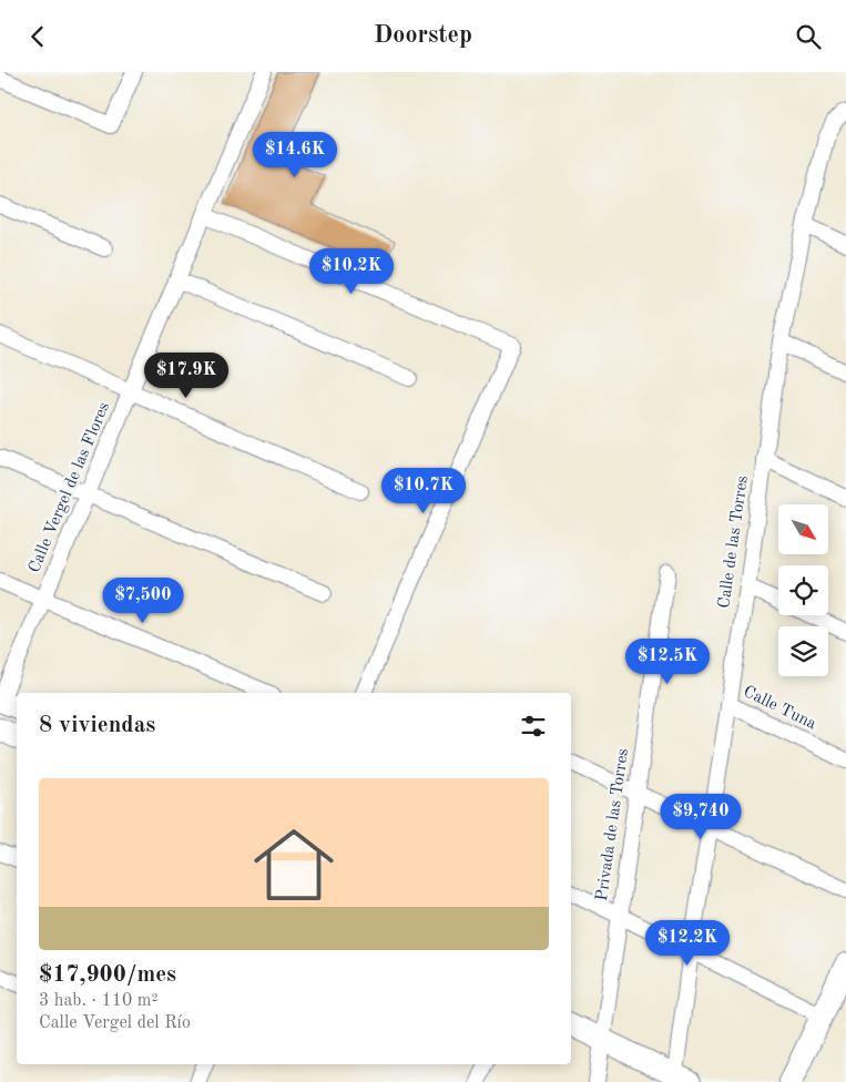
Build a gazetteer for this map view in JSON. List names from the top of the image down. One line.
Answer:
{"streets":{"street":["Calle Vergel de las Flores","Calle de las Torres","Calle Tuna","Privada de las Torres"]},"crossings":[["Calle de las Torres","Calle Tuna"]],"north":"bottom right","page":{"header":"Doorstep","price":["$14.6K","$10.2K","$17.9K","$10.7K","$7,500","$12.5K","$9,740","$12.2K"],"heading":"8 viviendas","list":[{"name":"$17,900/mes","note":"3 hab. · 110 m² · Calle Vergel del Río"}]}}
